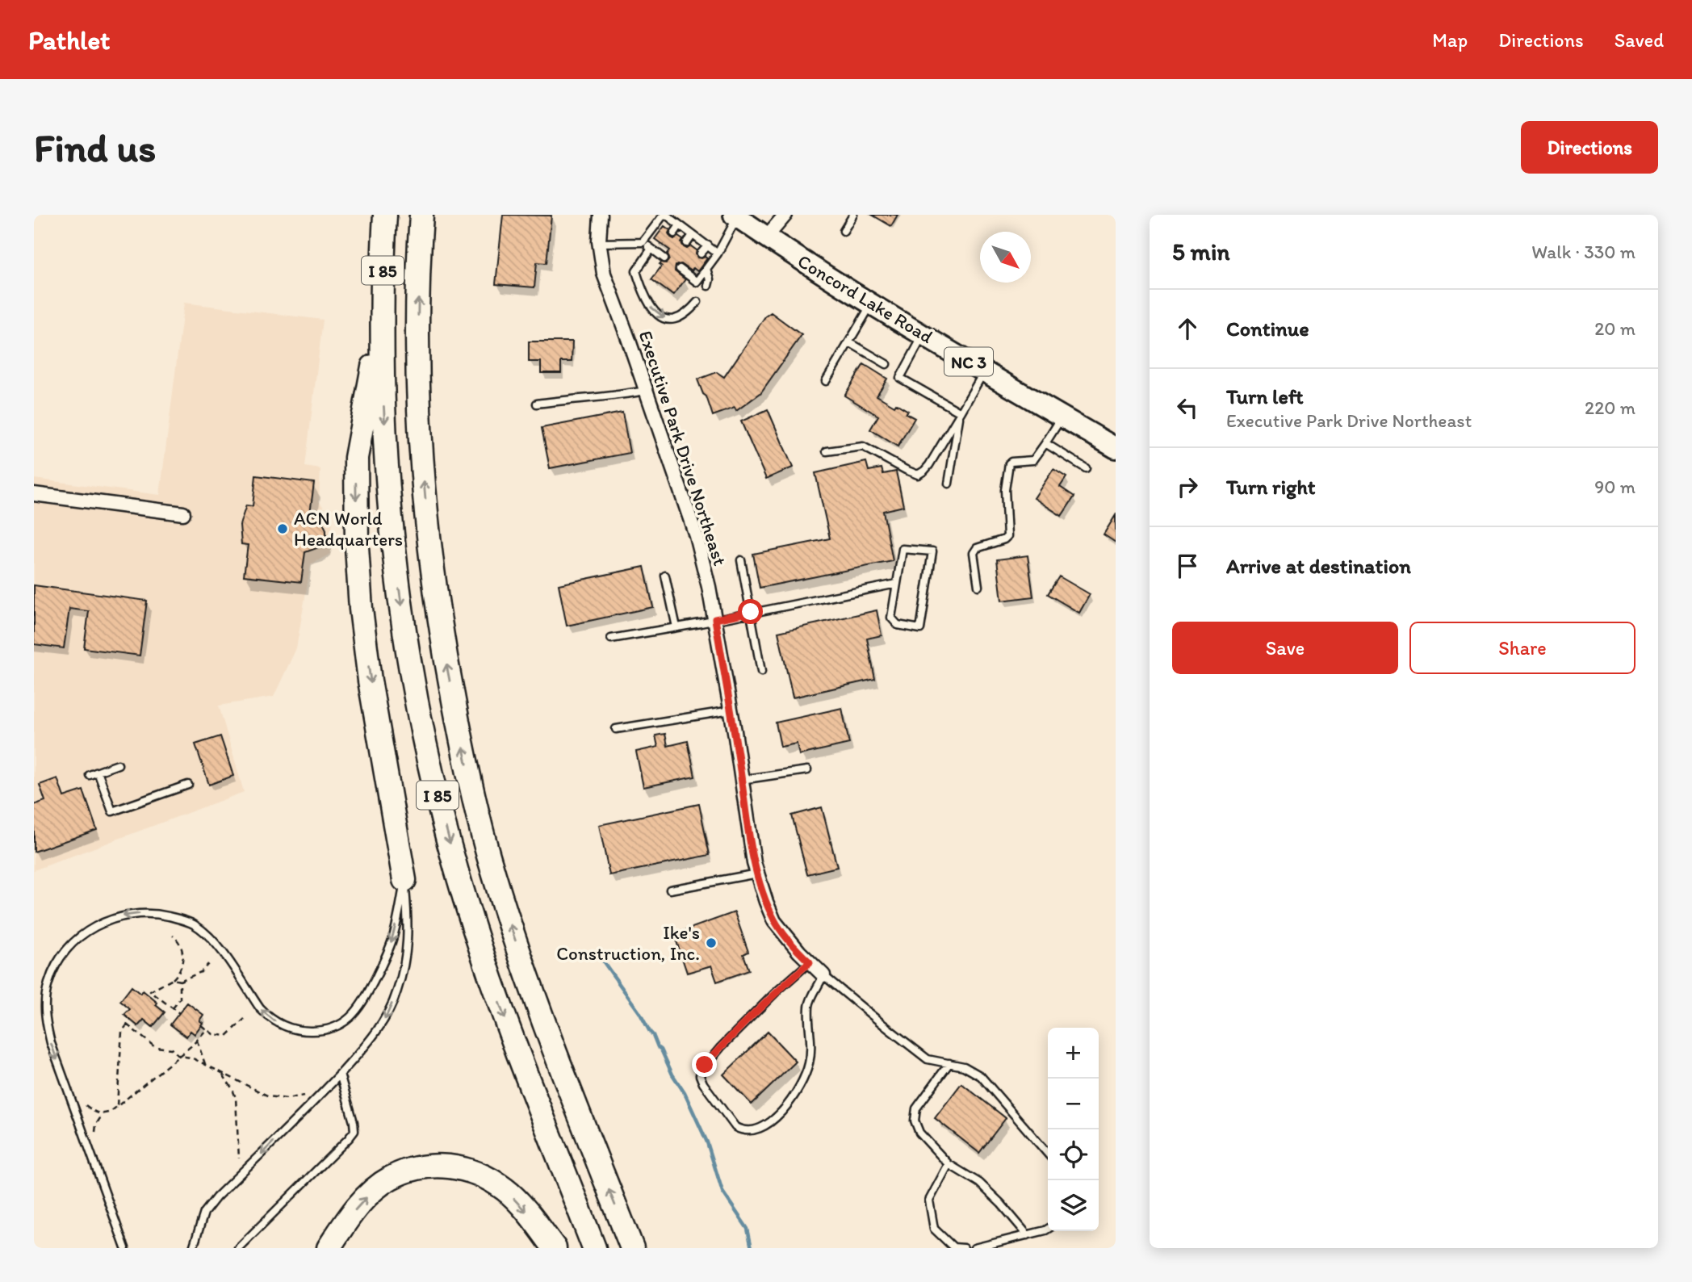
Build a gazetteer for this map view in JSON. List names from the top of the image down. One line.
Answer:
{"streets":{"highway":["I 85"],"main road":["Concord Lake Road","NC 3"],"street":["Executive Park Drive Northeast"]},"places":["ACN World Headquarters","Ike's Construction, Inc."],"north":"bottom right","page":{"header":"Pathlet","nav":["Map","Directions","Saved"],"buttons":["Directions",["Save","Share"]],"title":"Find us","heading":["5 min","Walk · 330 m"],"list":[["Continue","20 m"],["Turn left","Executive Park Drive Northeast","220 m"],["Turn right","90 m"],"Arrive at destination"],"map_buttons":["+","−"]}}
